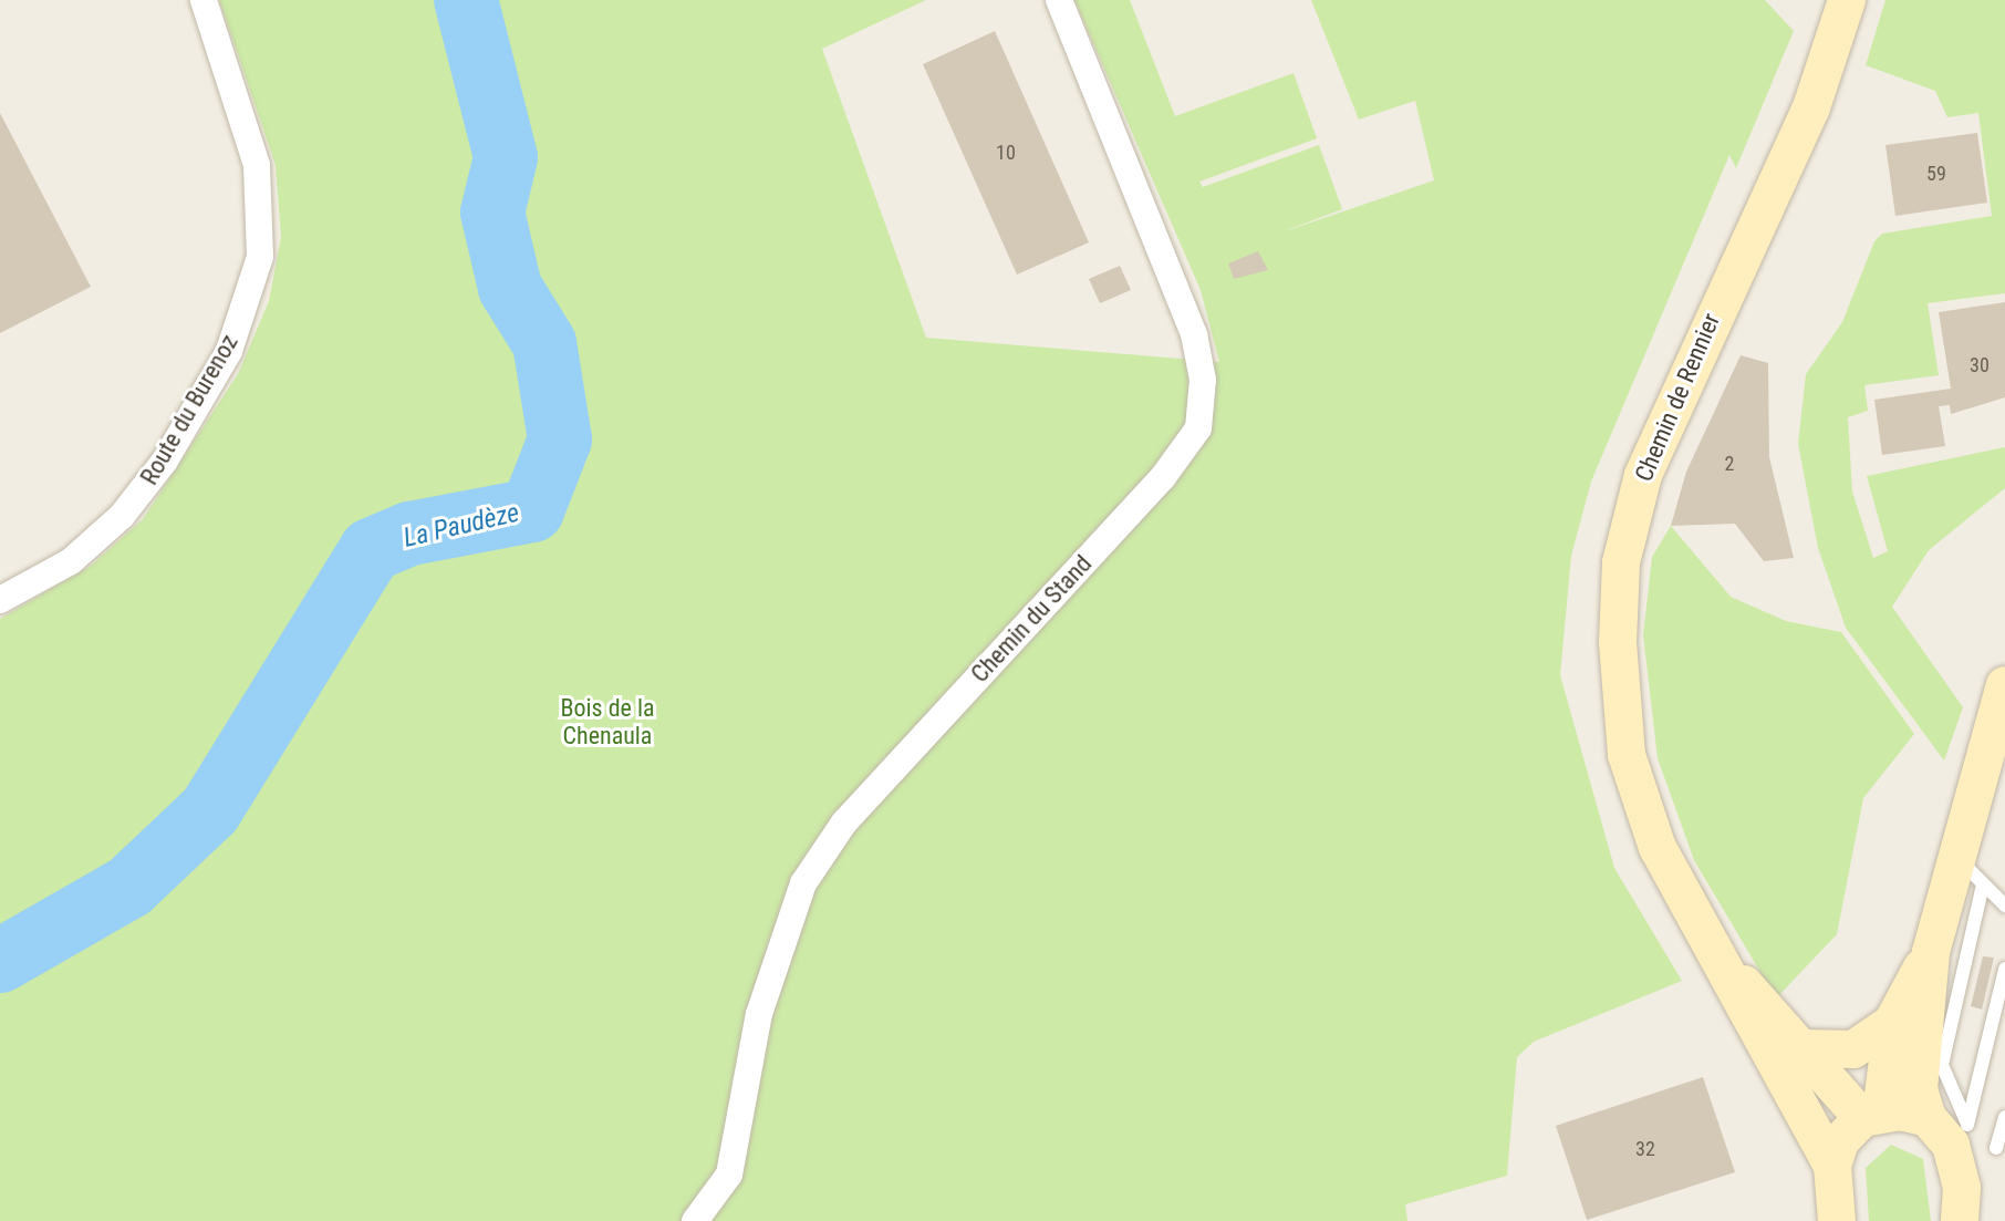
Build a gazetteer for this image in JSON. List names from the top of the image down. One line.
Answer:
{"streets":{"street":["Chemin de Rennier","Route du Burenoz","Chemin du Stand"]},"water":["La Paudèze"],"parks":["Bois de la Chenaula"],"house_numbers":["10","59","30","2","32"]}
